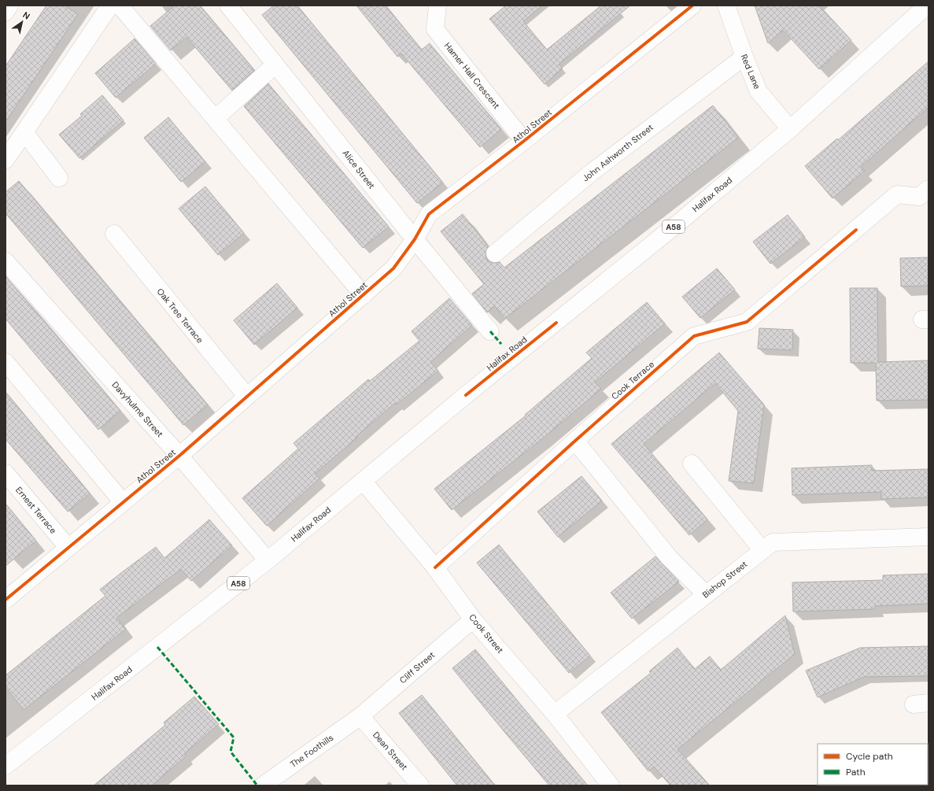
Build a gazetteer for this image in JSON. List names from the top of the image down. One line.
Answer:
{"streets":{"main road":["Red Lane","Hamer Hall Crescent","Athol Street","John Ashworth Street","Alice Street","Halifax Road","A58","Oak Tree Terrace","Cook Terrace","Davyhulme Street","Ernest Terrace","Bishop Street","Cook Street","Cliff Street","The Foothills","Dean Street"]},"crossings":[["Red Lane","John Ashworth Street"],["Red Lane","Halifax Road"],["Hamer Hall Crescent","Athol Street"],["Athol Street","Alice Street"],["Athol Street","Oak Tree Terrace"],["Athol Street","Davyhulme Street"],["Athol Street","Ernest Terrace"],["Halifax Road","Davyhulme Street"],["Halifax Road","Cook Street"],["Cook Terrace","Cook Street"],["Bishop Street","Cook Street"],["Cook Street","Cliff Street"],["Cliff Street","The Foothills"],["Cliff Street","Dean Street"],["The Foothills","Dean Street"]],"legend":["Cycle path","Path"],"north":"top right"}
